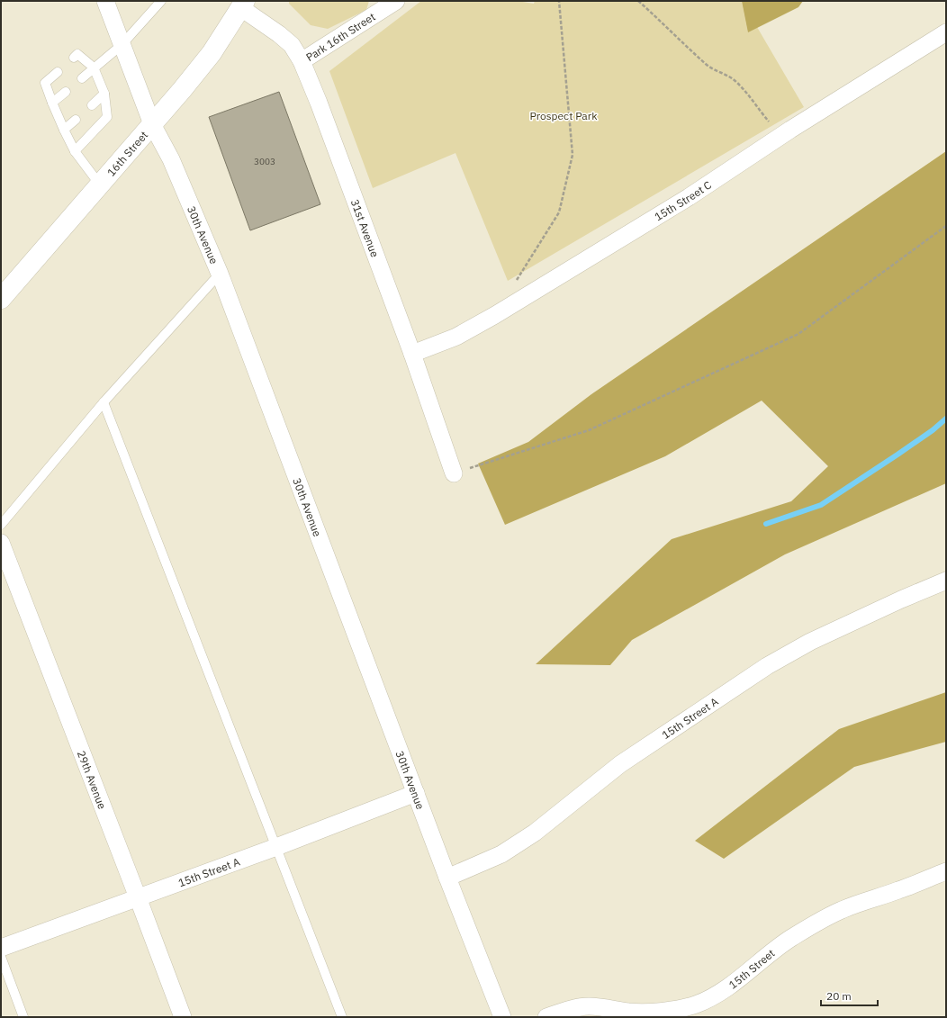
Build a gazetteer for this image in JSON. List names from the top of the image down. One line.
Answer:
{"streets":{"street":["Park 16th Street","16th Street","15th Street C","31st Avenue","30th Avenue","15th Street A","29th Avenue","15th Street"]},"crossings":[["Park 16th Street","31st Avenue"],["16th Street","31st Avenue"],["16th Street","30th Avenue"],["15th Street C","31st Avenue"],["30th Avenue","15th Street A"],["15th Street A","29th Avenue"]],"parks":["Prospect Park"],"house_numbers":["3003"],"scale_bar":"20 m"}
